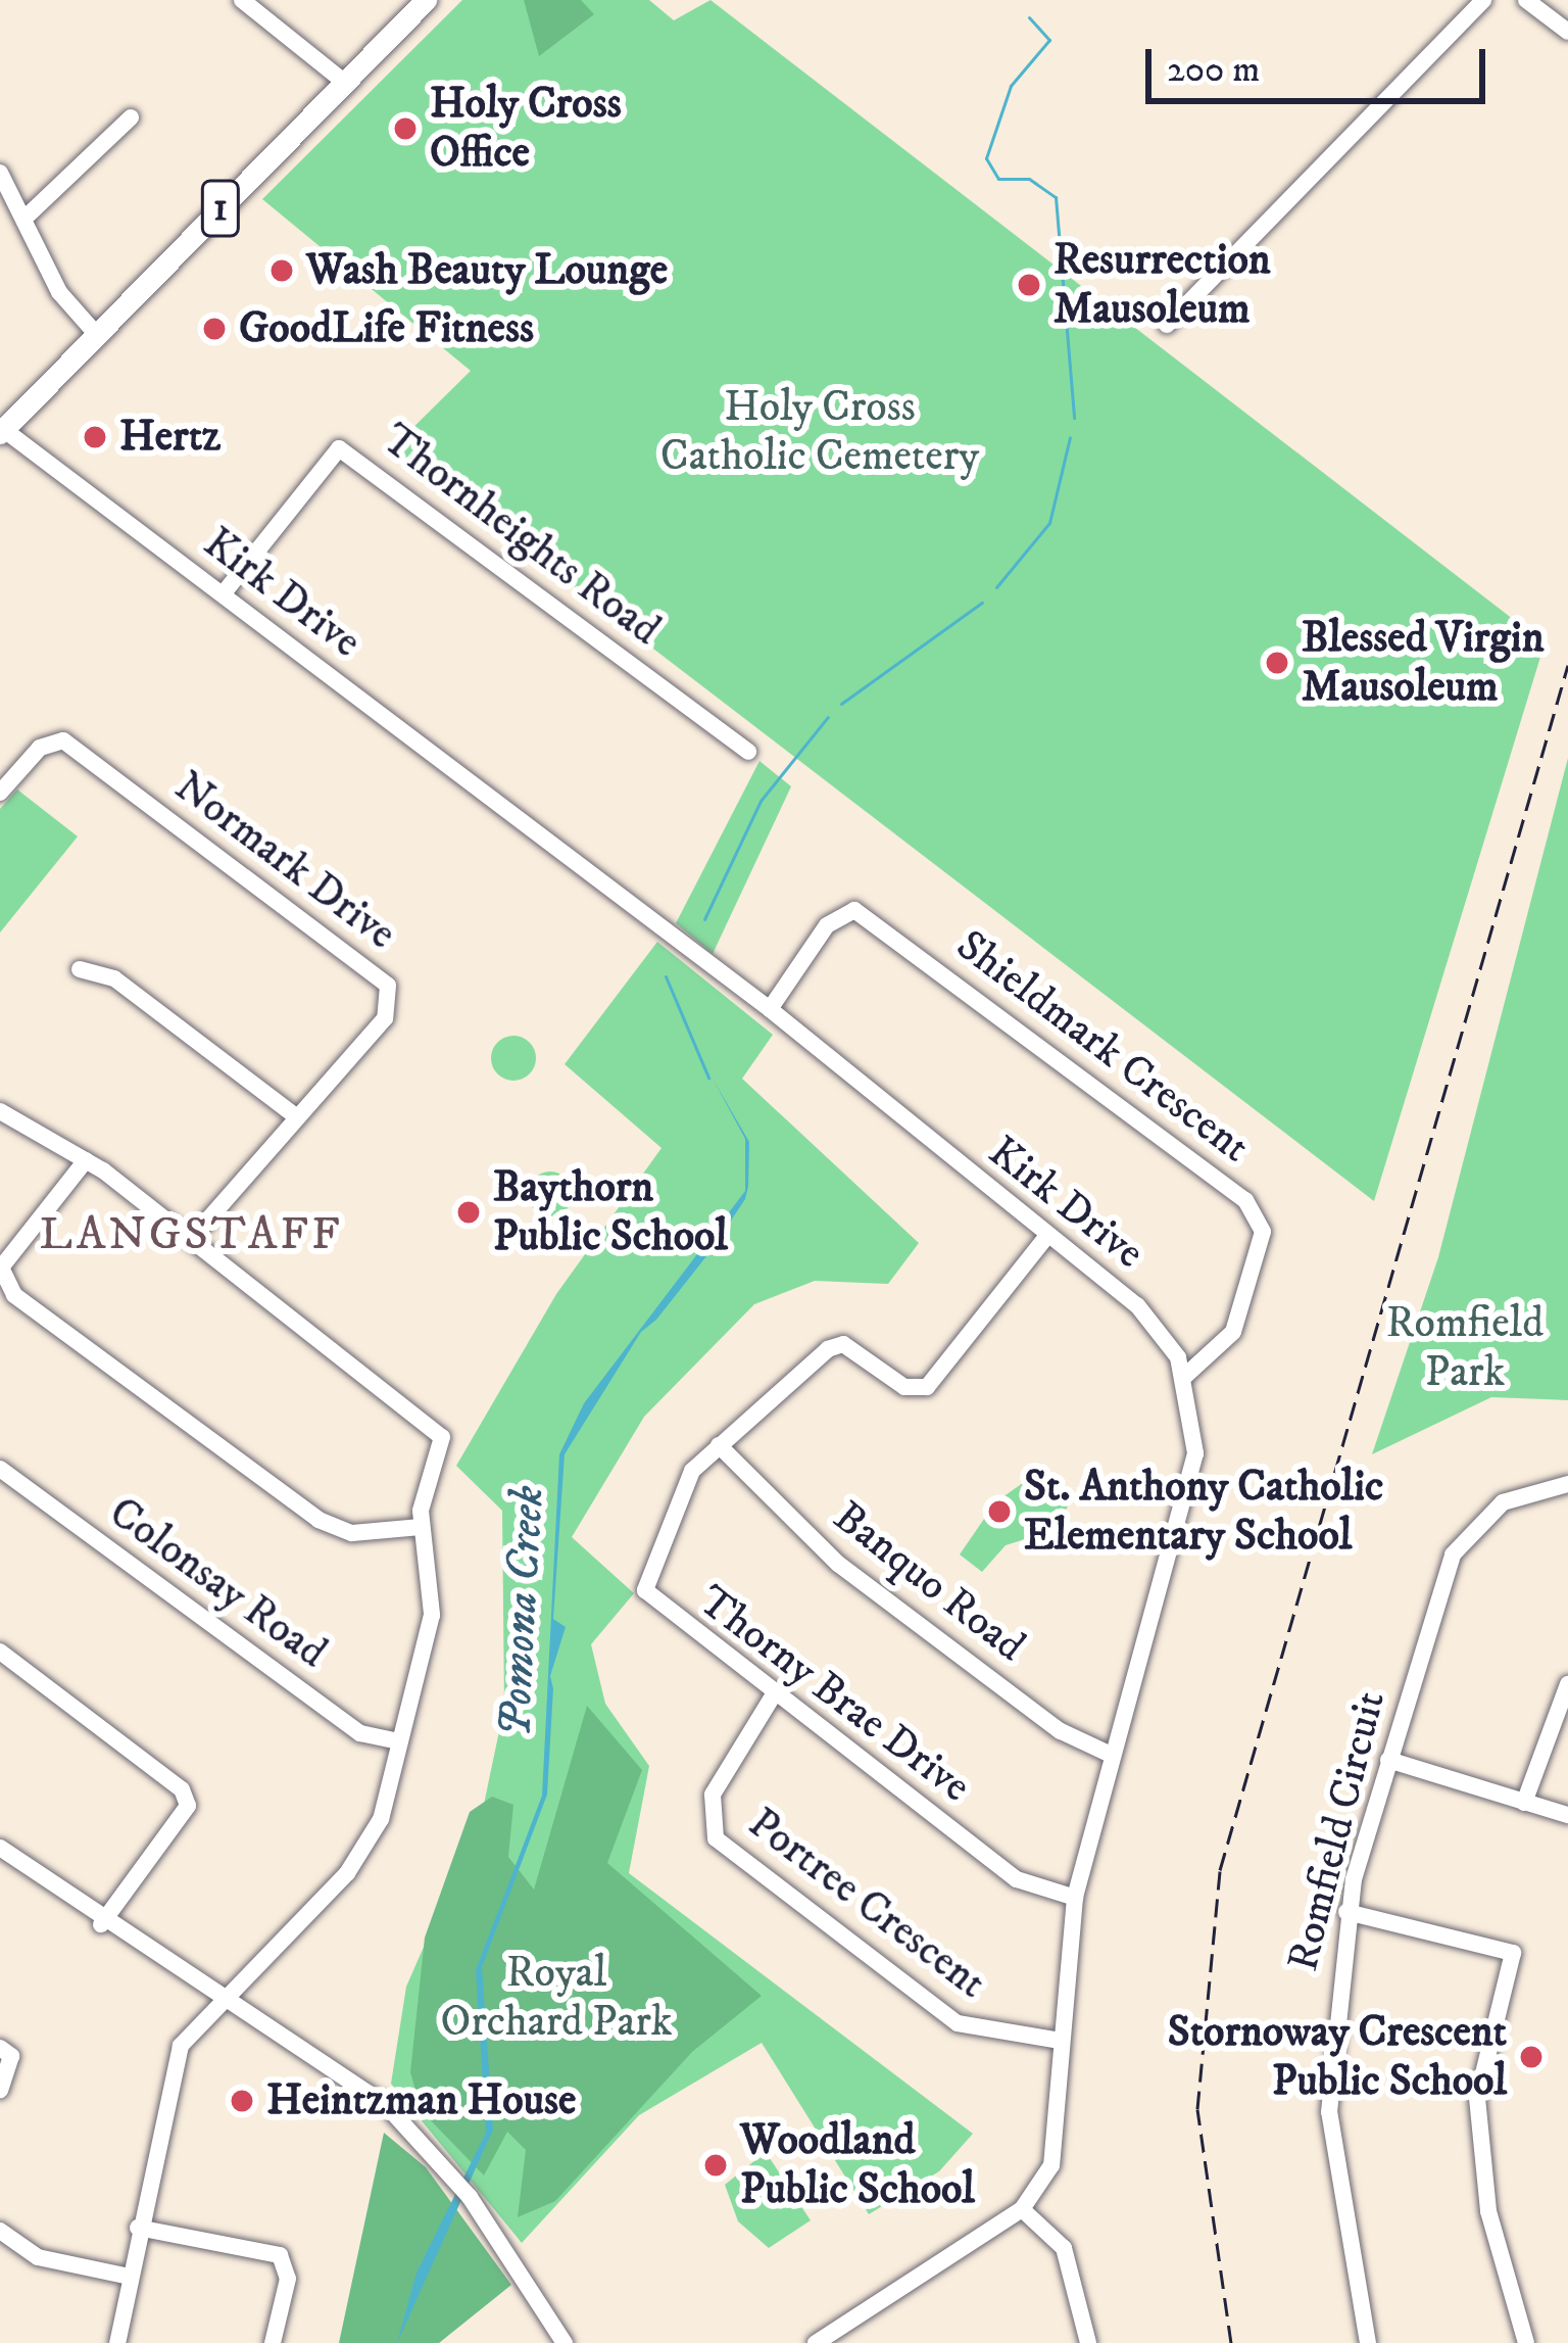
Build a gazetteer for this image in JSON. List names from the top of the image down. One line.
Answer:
{"streets":{"main road":["1"],"street":["Thornheights Road","Kirk Drive","Normark Drive","Shieldmark Crescent","Banquo Road","Colonsay Road","Thorny Brae Drive","Romfield Circuit","Portree Crescent"]},"crossings":[["1","Kirk Drive"],["Thornheights Road","Kirk Drive"],["Kirk Drive","Shieldmark Crescent"],["Kirk Drive","Banquo Road"],["Kirk Drive","Thorny Brae Drive"],["Kirk Drive","Portree Crescent"],["Banquo Road","Thorny Brae Drive"],["Thorny Brae Drive","Portree Crescent"]],"districts":["LANGSTAFF"],"water":["Pomona Creek"],"parks":["Holy Cross Catholic Cemetery","Romfield Park","Royal Orchard Park"],"places":["Holy Cross Office","Wash Beauty Lounge","Resurrection Mausoleum","GoodLife Fitness","Hertz","Blessed Virgin Mausoleum","Baythorn Public School","St. Anthony Catholic Elementary School","Stornoway Crescent Public School","Heintzman House","Woodland Public School"],"scale_bar":"200 m"}
